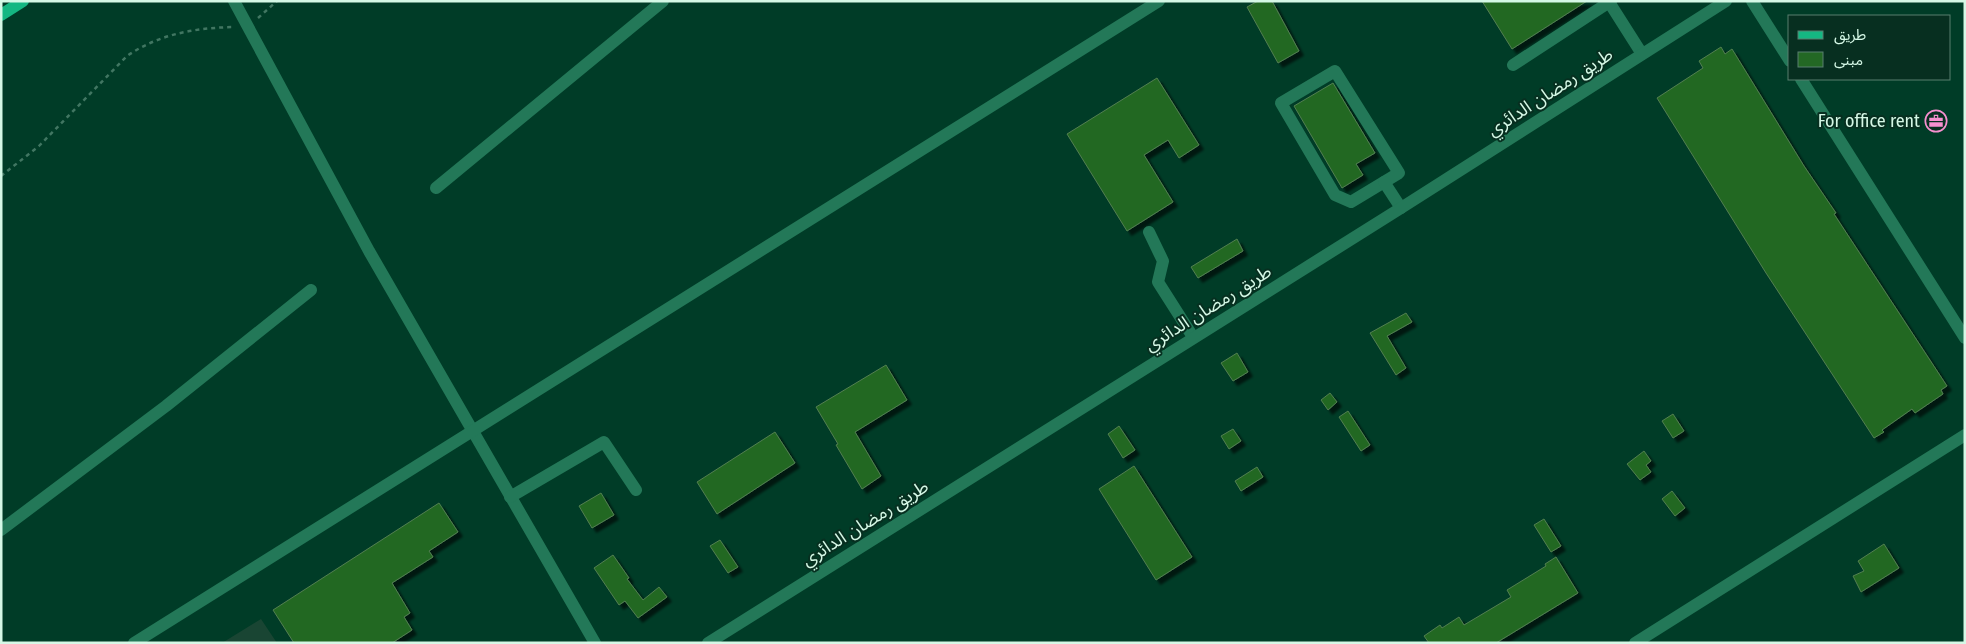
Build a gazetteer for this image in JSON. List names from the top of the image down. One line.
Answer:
{"streets":{"street":["طريق رمضان الدائري"]},"places":{"office":["For office rent"]},"legend":["طريق","مبنى"]}
